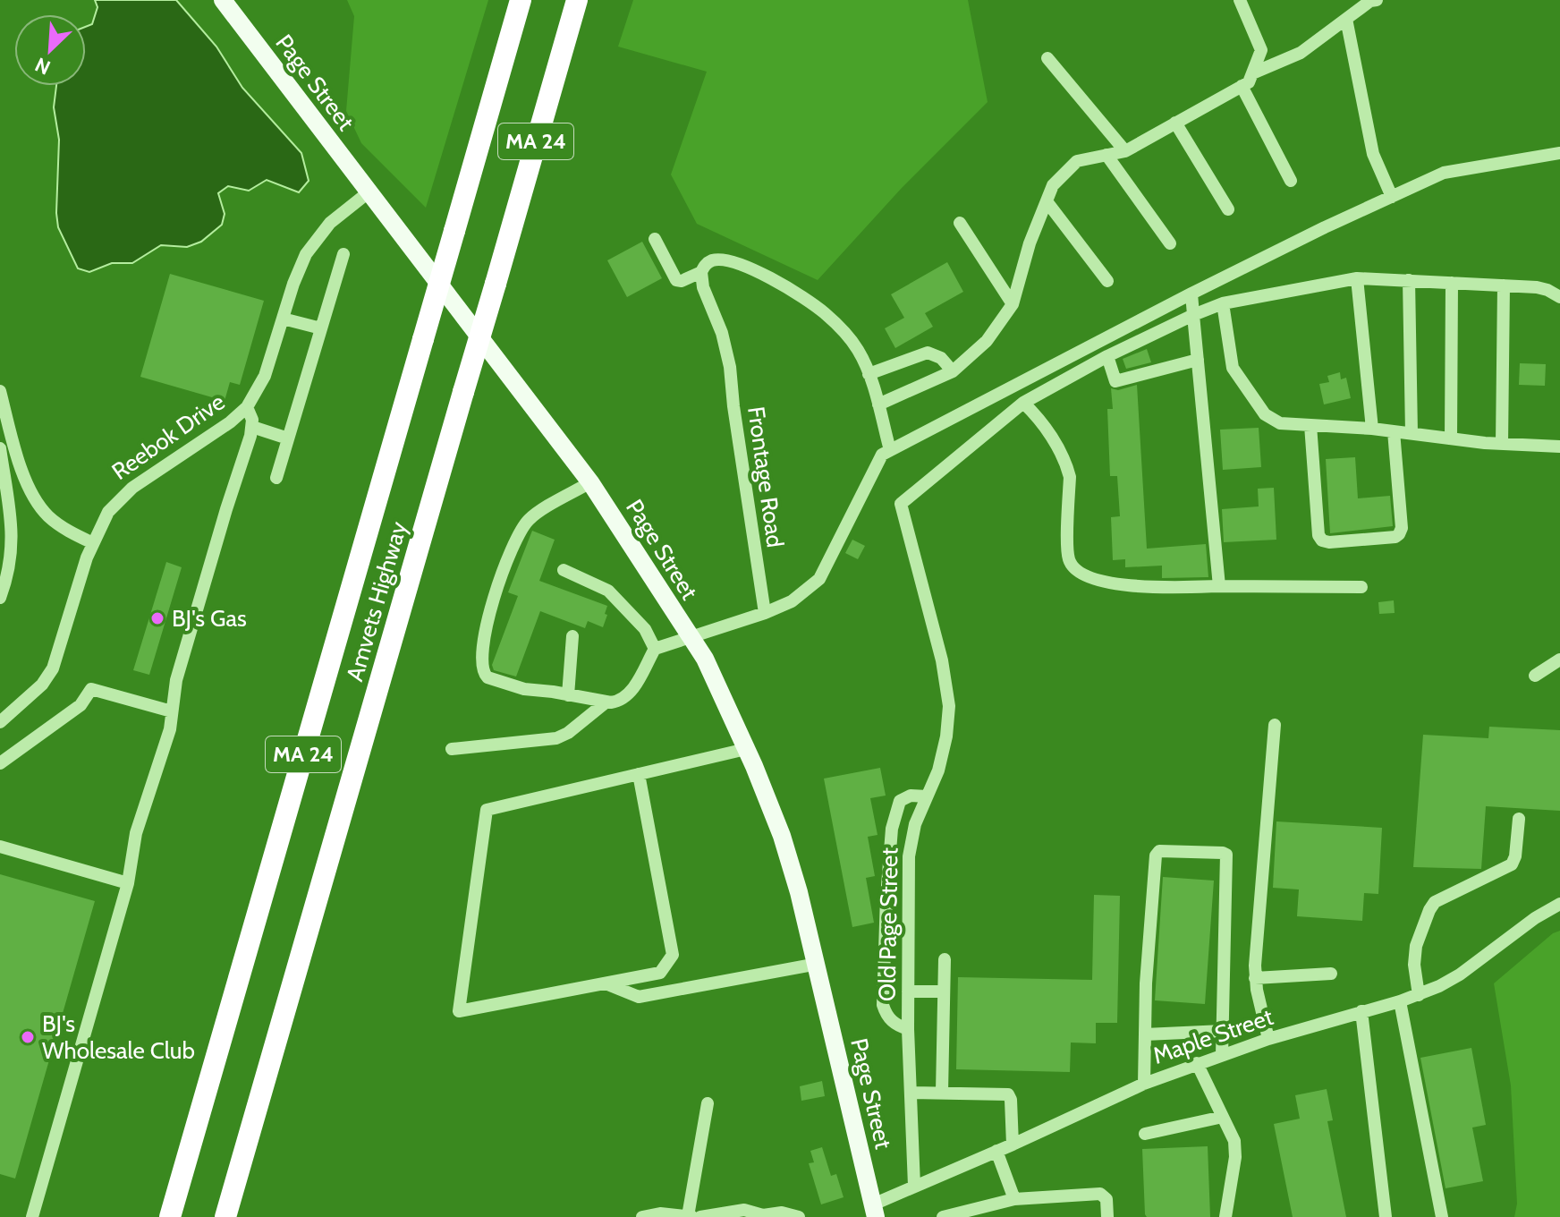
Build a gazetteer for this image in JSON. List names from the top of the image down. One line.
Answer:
{"streets":{"highway":["MA 24","Amvets Highway"],"main road":["Page Street"],"street":["Reebok Drive","Frontage Road","Old Page Street","Maple Street"]},"crossings":[["Page Street","Reebok Drive"],["Page Street","Maple Street"],["Old Page Street","Maple Street"]],"places":["BJ's Gas","BJ's Wholesale Club"],"north":"bottom left"}
